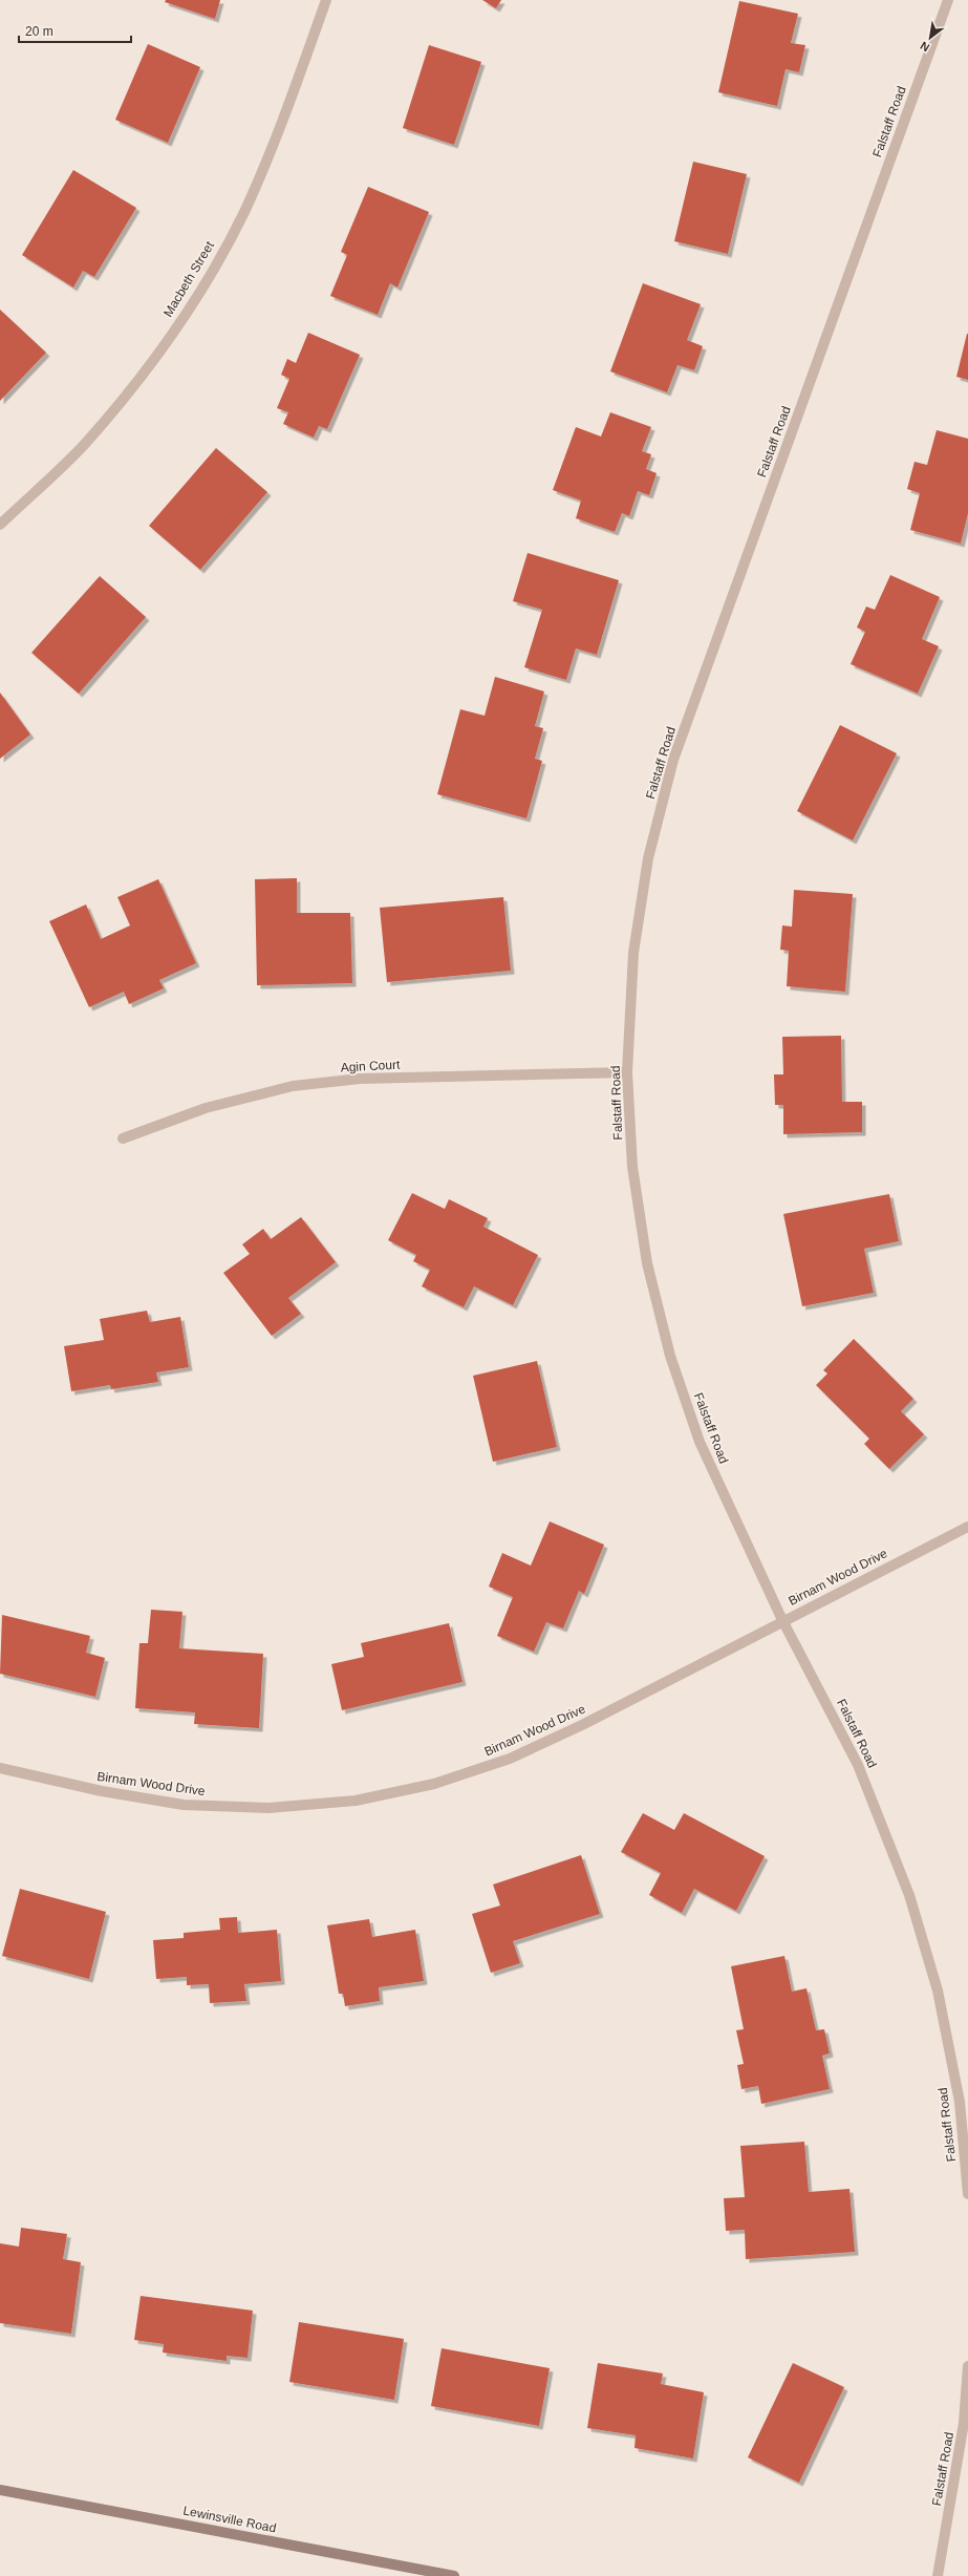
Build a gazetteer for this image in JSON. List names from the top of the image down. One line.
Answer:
{"streets":{"main road":["Lewinsville Road"],"street":["Falstaff Road","Macbeth Street","Agin Court","Birnam Wood Drive"]},"crossings":[["Falstaff Road","Agin Court"],["Falstaff Road","Birnam Wood Drive"]],"scale_bar":"20 m","north":"bottom left"}
